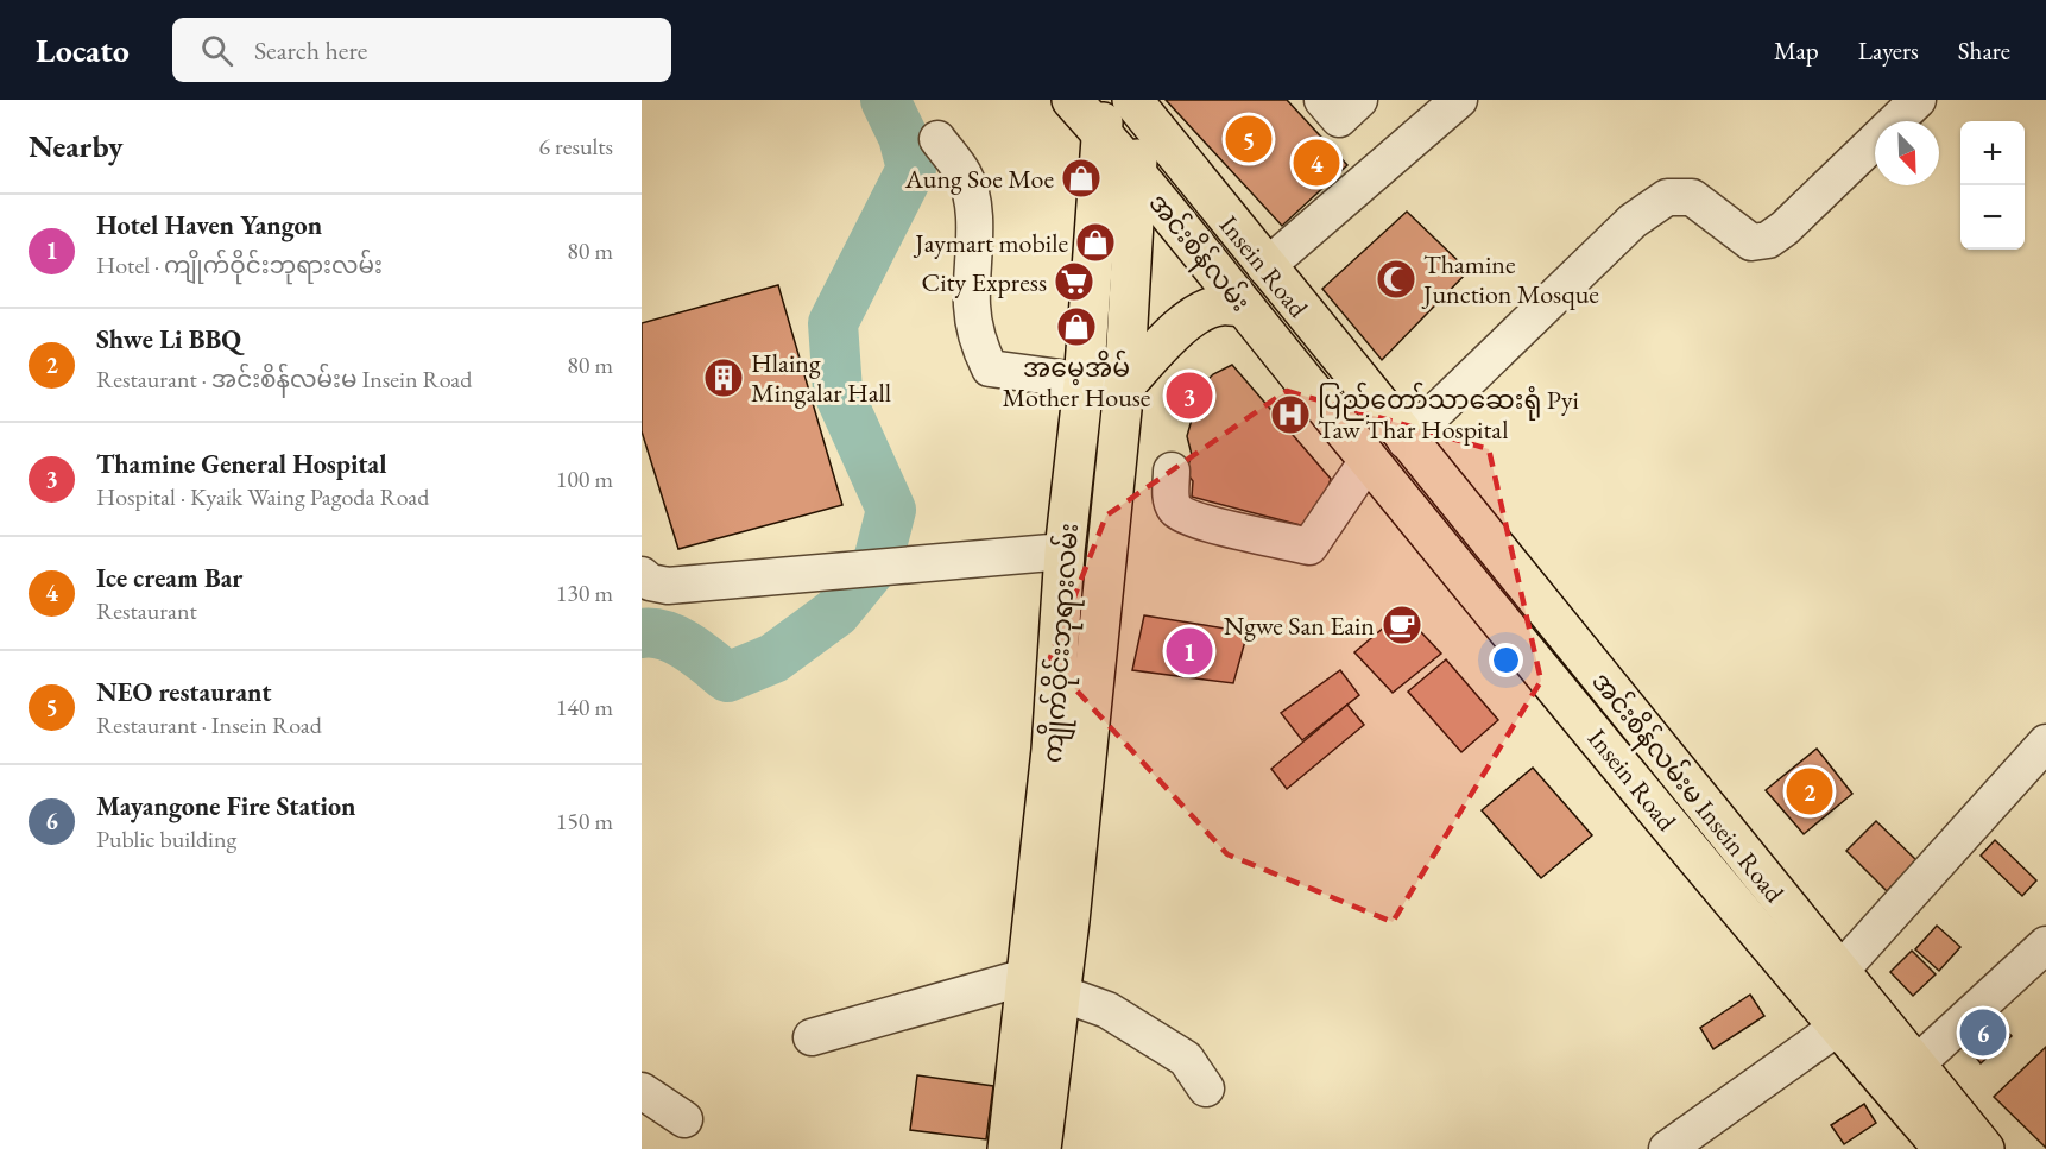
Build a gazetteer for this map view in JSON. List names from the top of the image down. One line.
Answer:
{"streets":{"main road":["အင်းစိန်လမ်း","Insein Road","ကျိုက်ဝိုင်းဘုရားလမ်း","အင်းစိန်လမ်းမ Insein Road"]},"crossings":[["အင်းစိန်လမ်း","Insein Road"],["အင်းစိန်လမ်း","ကျိုက်ဝိုင်းဘုရားလမ်း"],["Insein Road","ကျိုက်ဝိုင်းဘုရားလမ်း"],["Insein Road","အင်းစိန်လမ်းမ Insein Road"]],"places":{"shop":["Aung Soe Moe","Jaymart mobile","အမေ့အိမ် Mother House"],"mosque":["Thamine Junction Mosque"],"supermarket":["City Express"],"building":["Hlaing Mingalar Hall"],"hospital":["ပြည်တော်သာဆေးရုံ Pyi Taw Thar Hospital"],"cafe":["Ngwe San Eain"]},"north":"bottom right","page":{"header":"Locato","search":"Search here","nav":["Map","Layers","Share"],"heading":["Nearby","6 results"],"pins":["5","4","3","1","2","6"],"map_buttons":["+","−"],"list":[{"mark":"1","name":"Hotel Haven Yangon","note":"Hotel · ကျိုက်ဝိုင်းဘုရားလမ်း","value":"80 m"},{"mark":"2","name":"Shwe Li BBQ","note":"Restaurant · အင်းစိန်လမ်းမ Insein Road","value":"80 m"},{"mark":"3","name":"Thamine General Hospital","note":"Hospital · Kyaik Waing Pagoda Road","value":"100 m"},{"mark":"4","name":"Ice cream Bar","note":"Restaurant","value":"130 m"},{"mark":"5","name":"NEO restaurant","note":"Restaurant · Insein Road","value":"140 m"},{"mark":"6","name":"Mayangone Fire Station","note":"Public building","value":"150 m"}]}}
